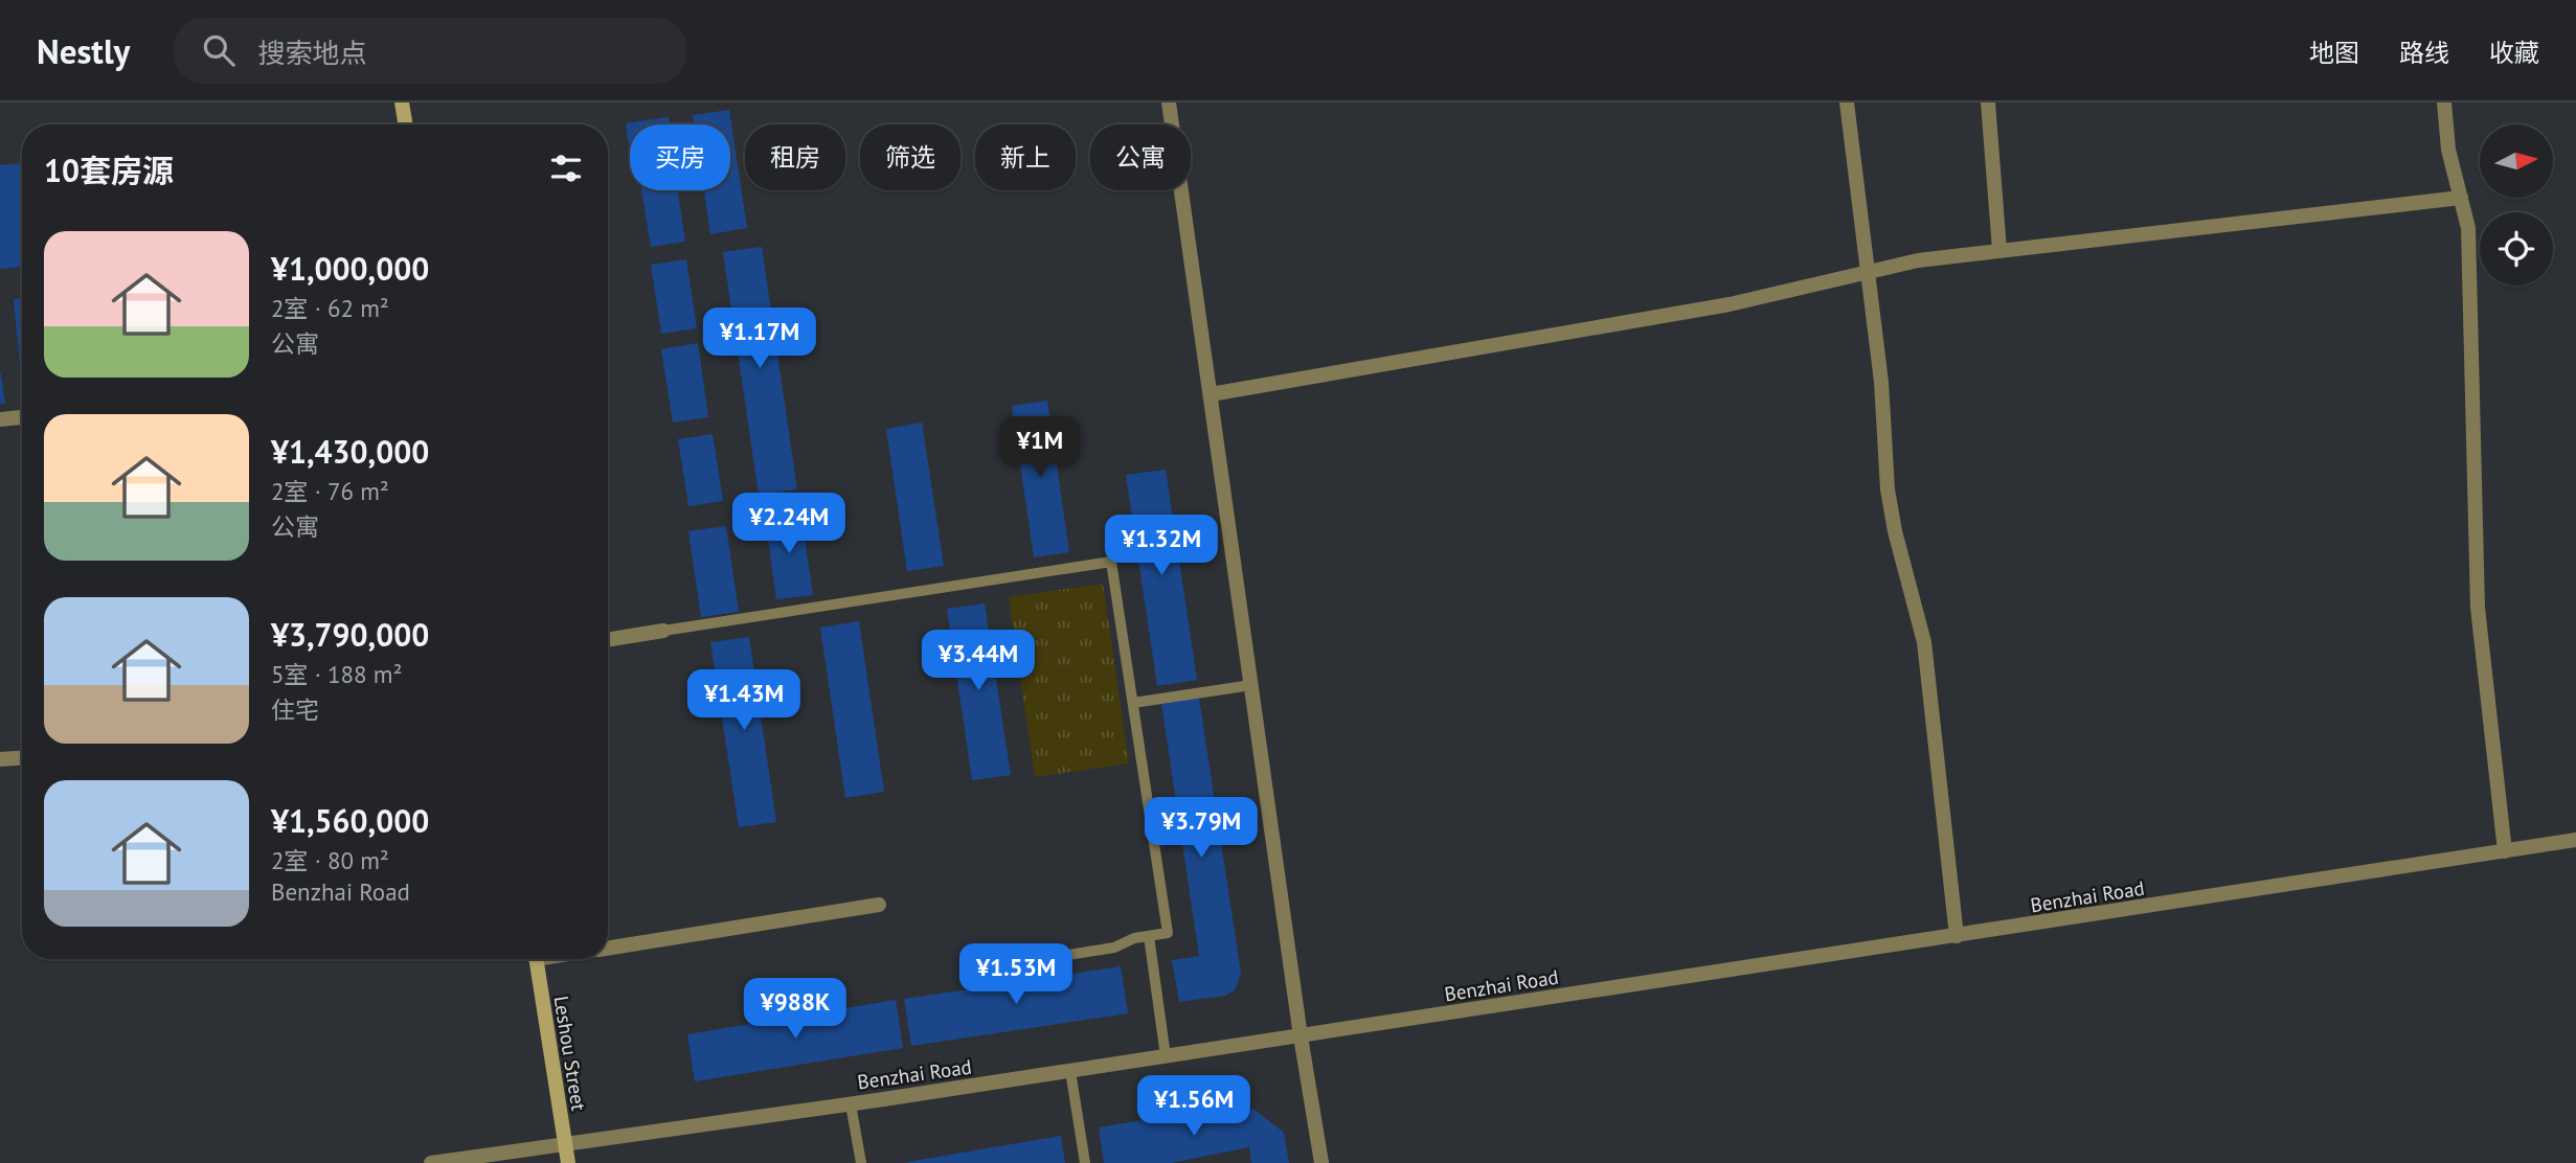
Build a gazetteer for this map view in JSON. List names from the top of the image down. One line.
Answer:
{"streets":{"main road":["Leshou Street"],"street":["Benzhai Road"]},"crossings":[["Benzhai Road","Leshou Street"]],"north":"right","page":{"header":"Nestly","search":"搜索地点","nav":["地图","路线","收藏"],"chip":["买房","租房","筛选","新上","公寓"],"heading":"10套房源","list":[{"name":"¥1,000,000","note":"2室 · 62 m² · 公寓"},{"name":"¥1,430,000","note":"2室 · 76 m² · 公寓"},{"name":"¥3,790,000","note":"5室 · 188 m² · 住宅"},{"name":"¥1,560,000","note":"2室 · 80 m² · Benzhai Road"}],"price":["¥1.17M","¥1M","¥2.24M","¥1.32M","¥3.44M","¥1.43M","¥3.79M","¥1.53M","¥988K","¥1.56M"]}}
